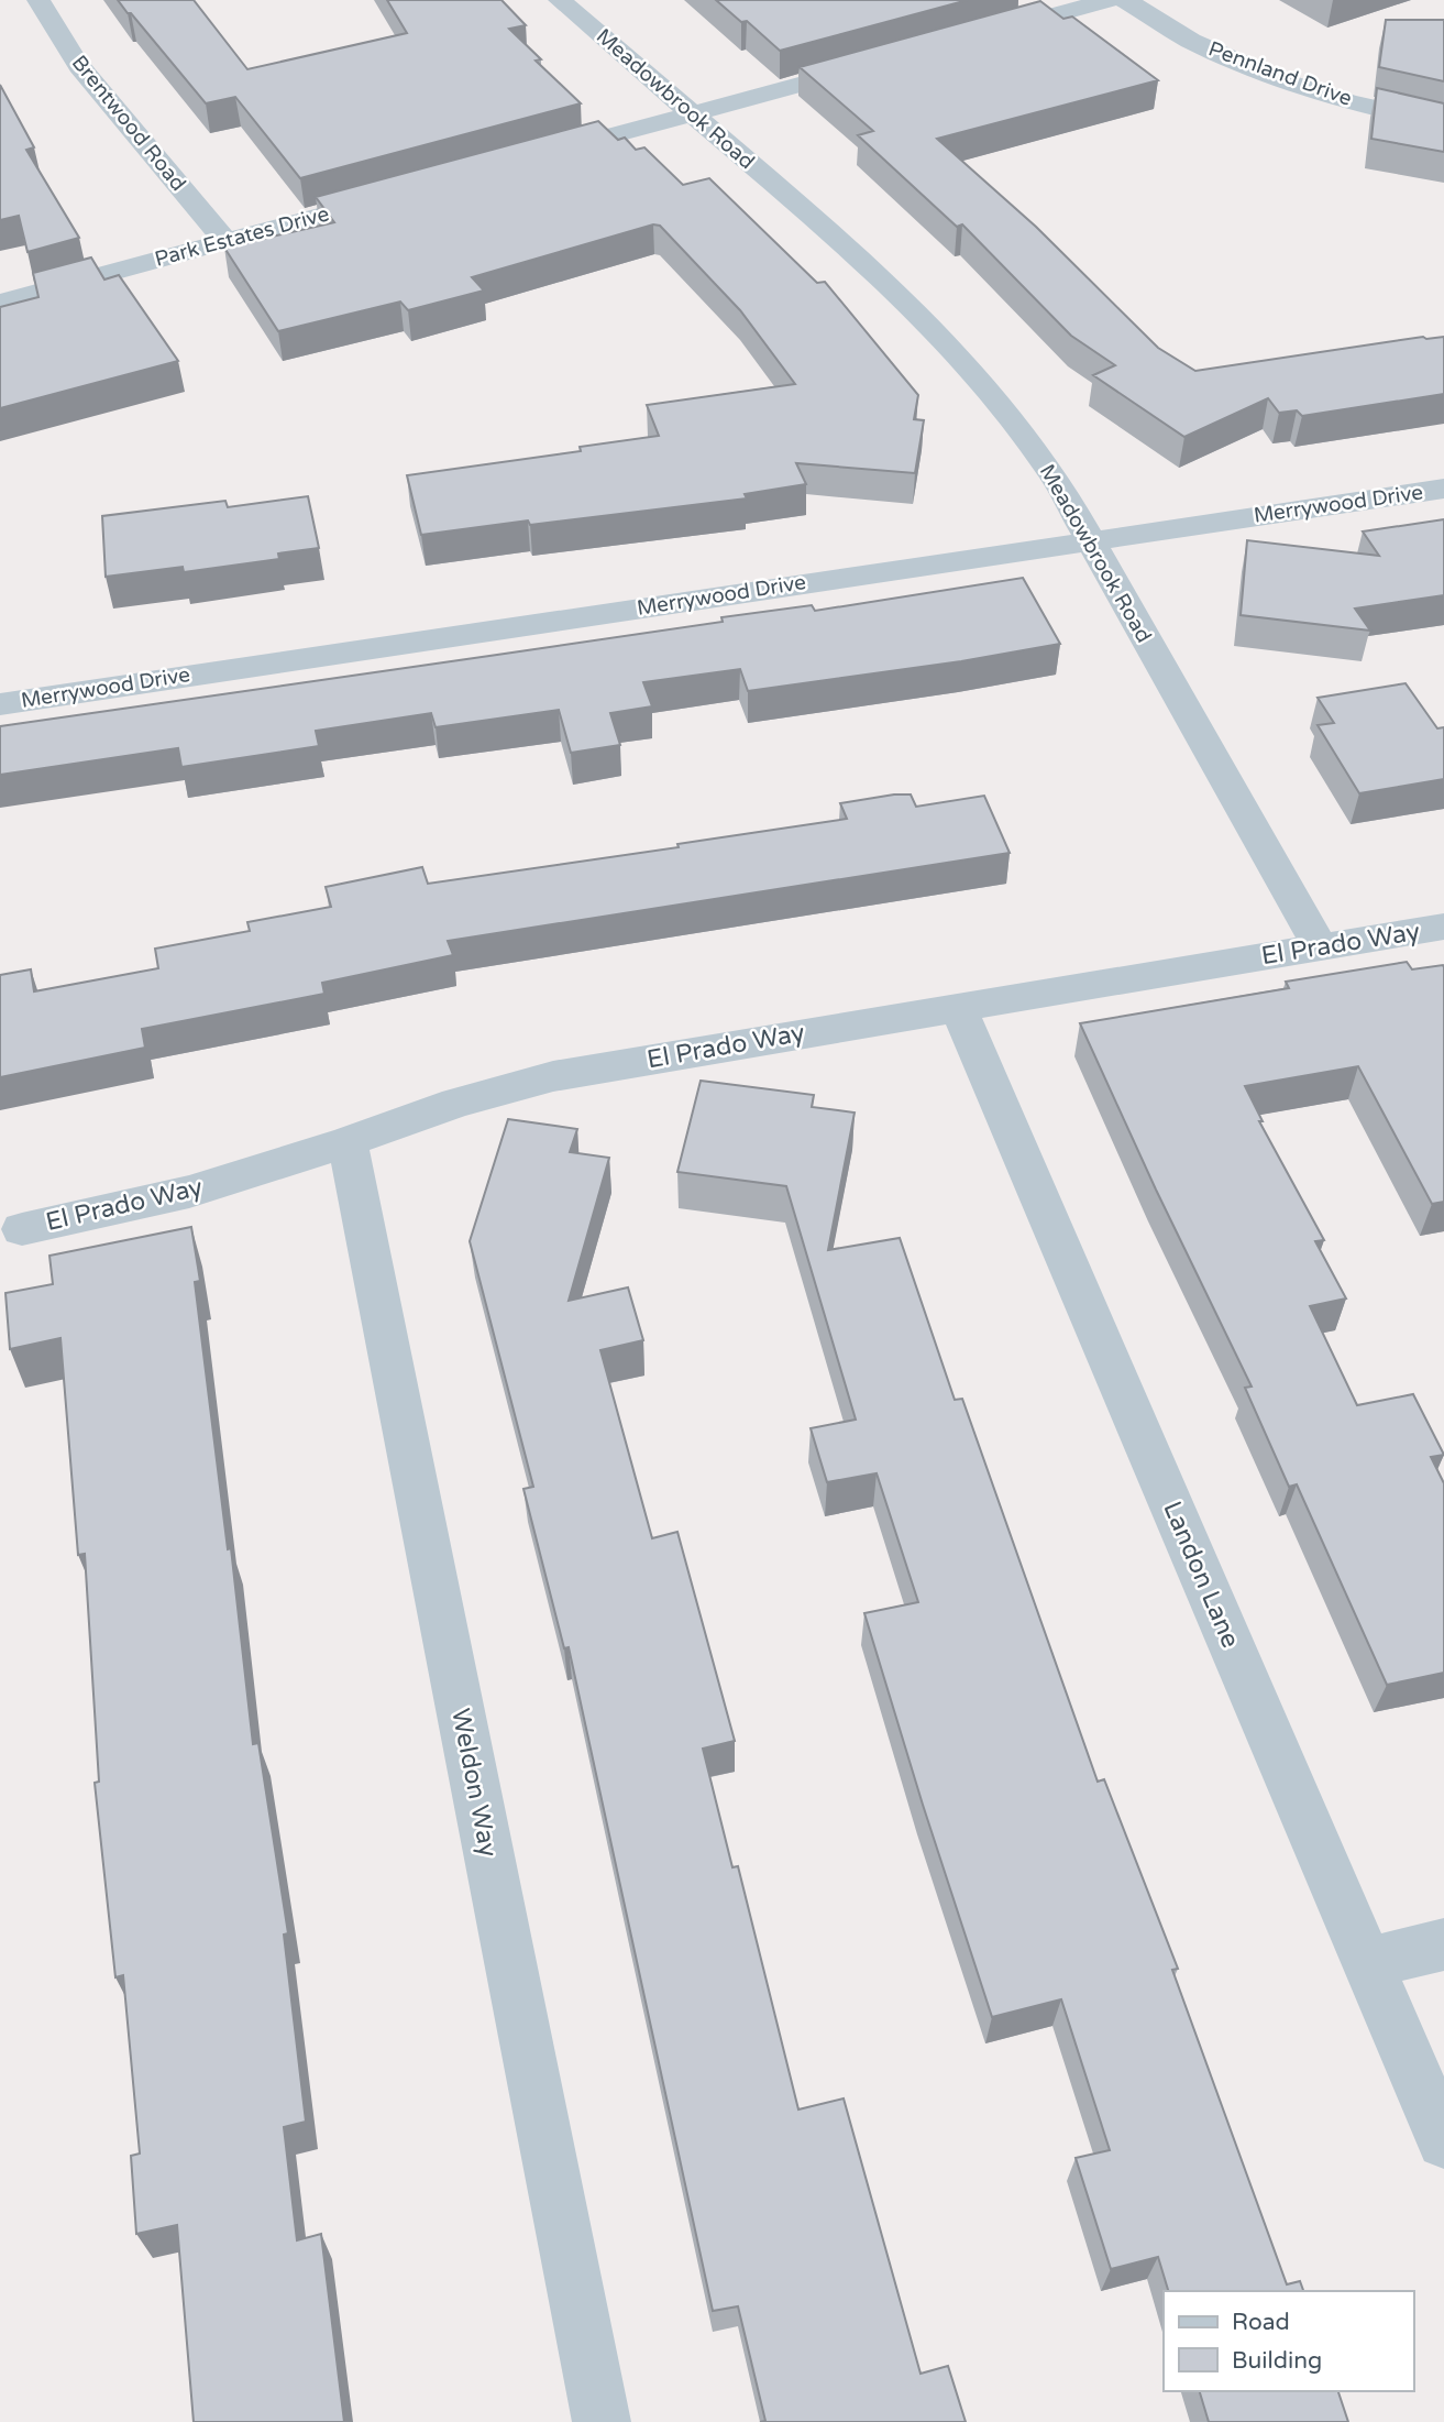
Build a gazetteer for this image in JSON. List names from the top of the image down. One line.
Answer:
{"streets":{"street":["Pennland Drive","Meadowbrook Road","Brentwood Road","Park Estates Drive","Merrywood Drive","El Prado Way","Landon Lane","Weldon Way"]},"crossings":[["Meadowbrook Road","Merrywood Drive"],["Meadowbrook Road","El Prado Way"],["Brentwood Road","Park Estates Drive"],["El Prado Way","Landon Lane"],["El Prado Way","Weldon Way"]],"legend":["Road","Building"]}
